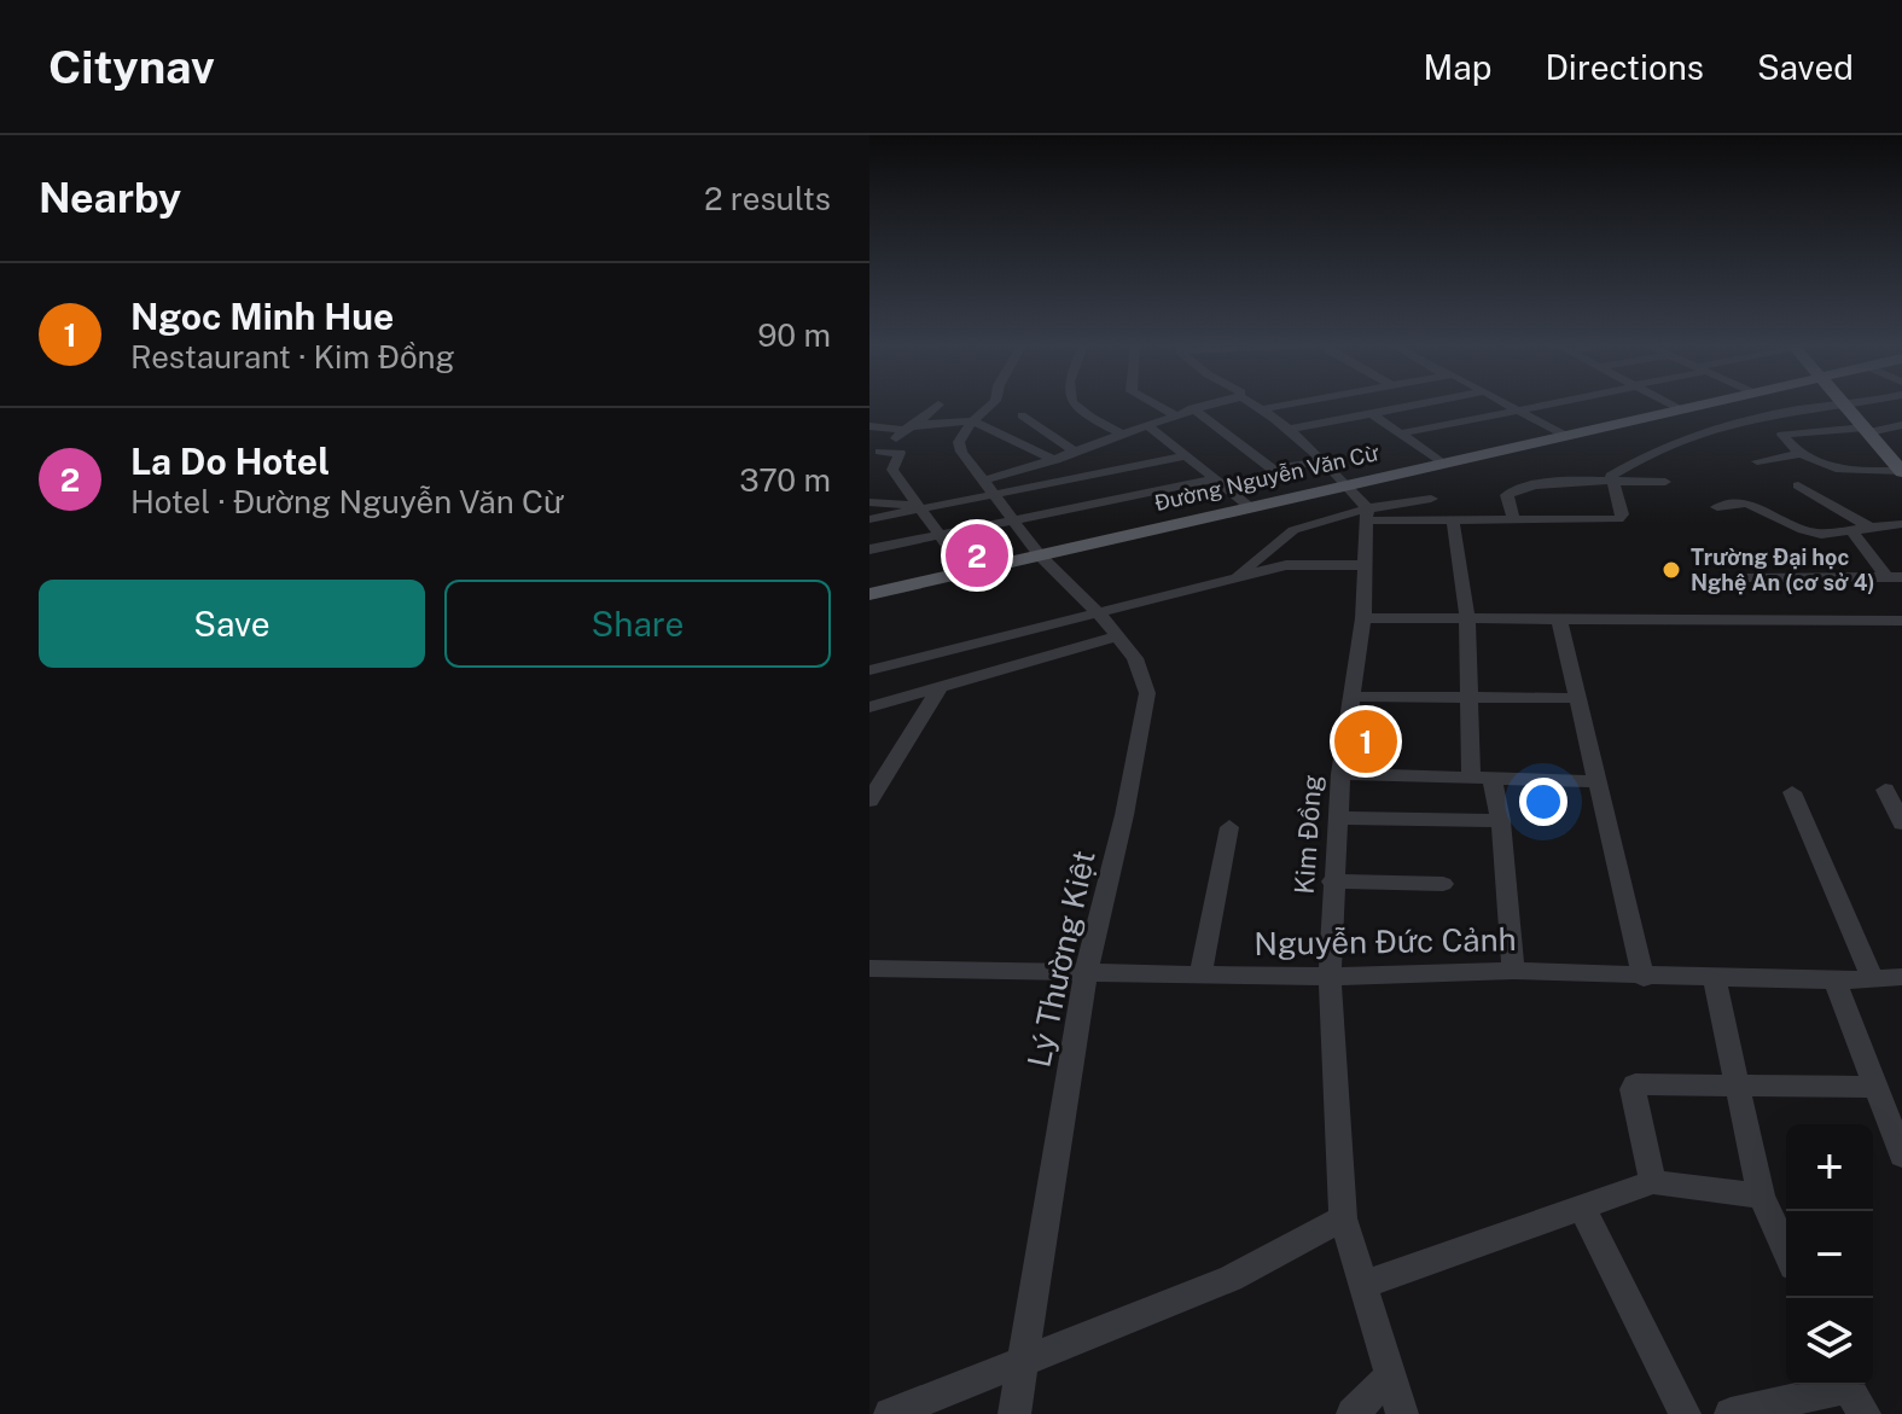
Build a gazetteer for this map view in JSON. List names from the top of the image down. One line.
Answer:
{"streets":{"main road":["Đường Nguyễn Văn Cừ"],"street":["Kim Đồng","Nguyễn Đức Cảnh","Lý Thường Kiệt"]},"crossings":[["Đường Nguyễn Văn Cừ","Lý Thường Kiệt"],["Kim Đồng","Nguyễn Đức Cảnh"],["Nguyễn Đức Cảnh","Lý Thường Kiệt"]],"places":["Trường Đại học Nghệ An (cơ sở 4)"],"page":{"header":"Citynav","nav":["Map","Directions","Saved"],"heading":["Nearby","2 results"],"list":[{"mark":"1","name":"Ngoc Minh Hue","note":"Restaurant · Kim Đồng","value":"90 m"},{"mark":"2","name":"La Do Hotel","note":"Hotel · Đường Nguyễn Văn Cừ","value":"370 m"}],"pins":["2","1"],"buttons":["Save","Share"],"map_buttons":["+","−"]}}
